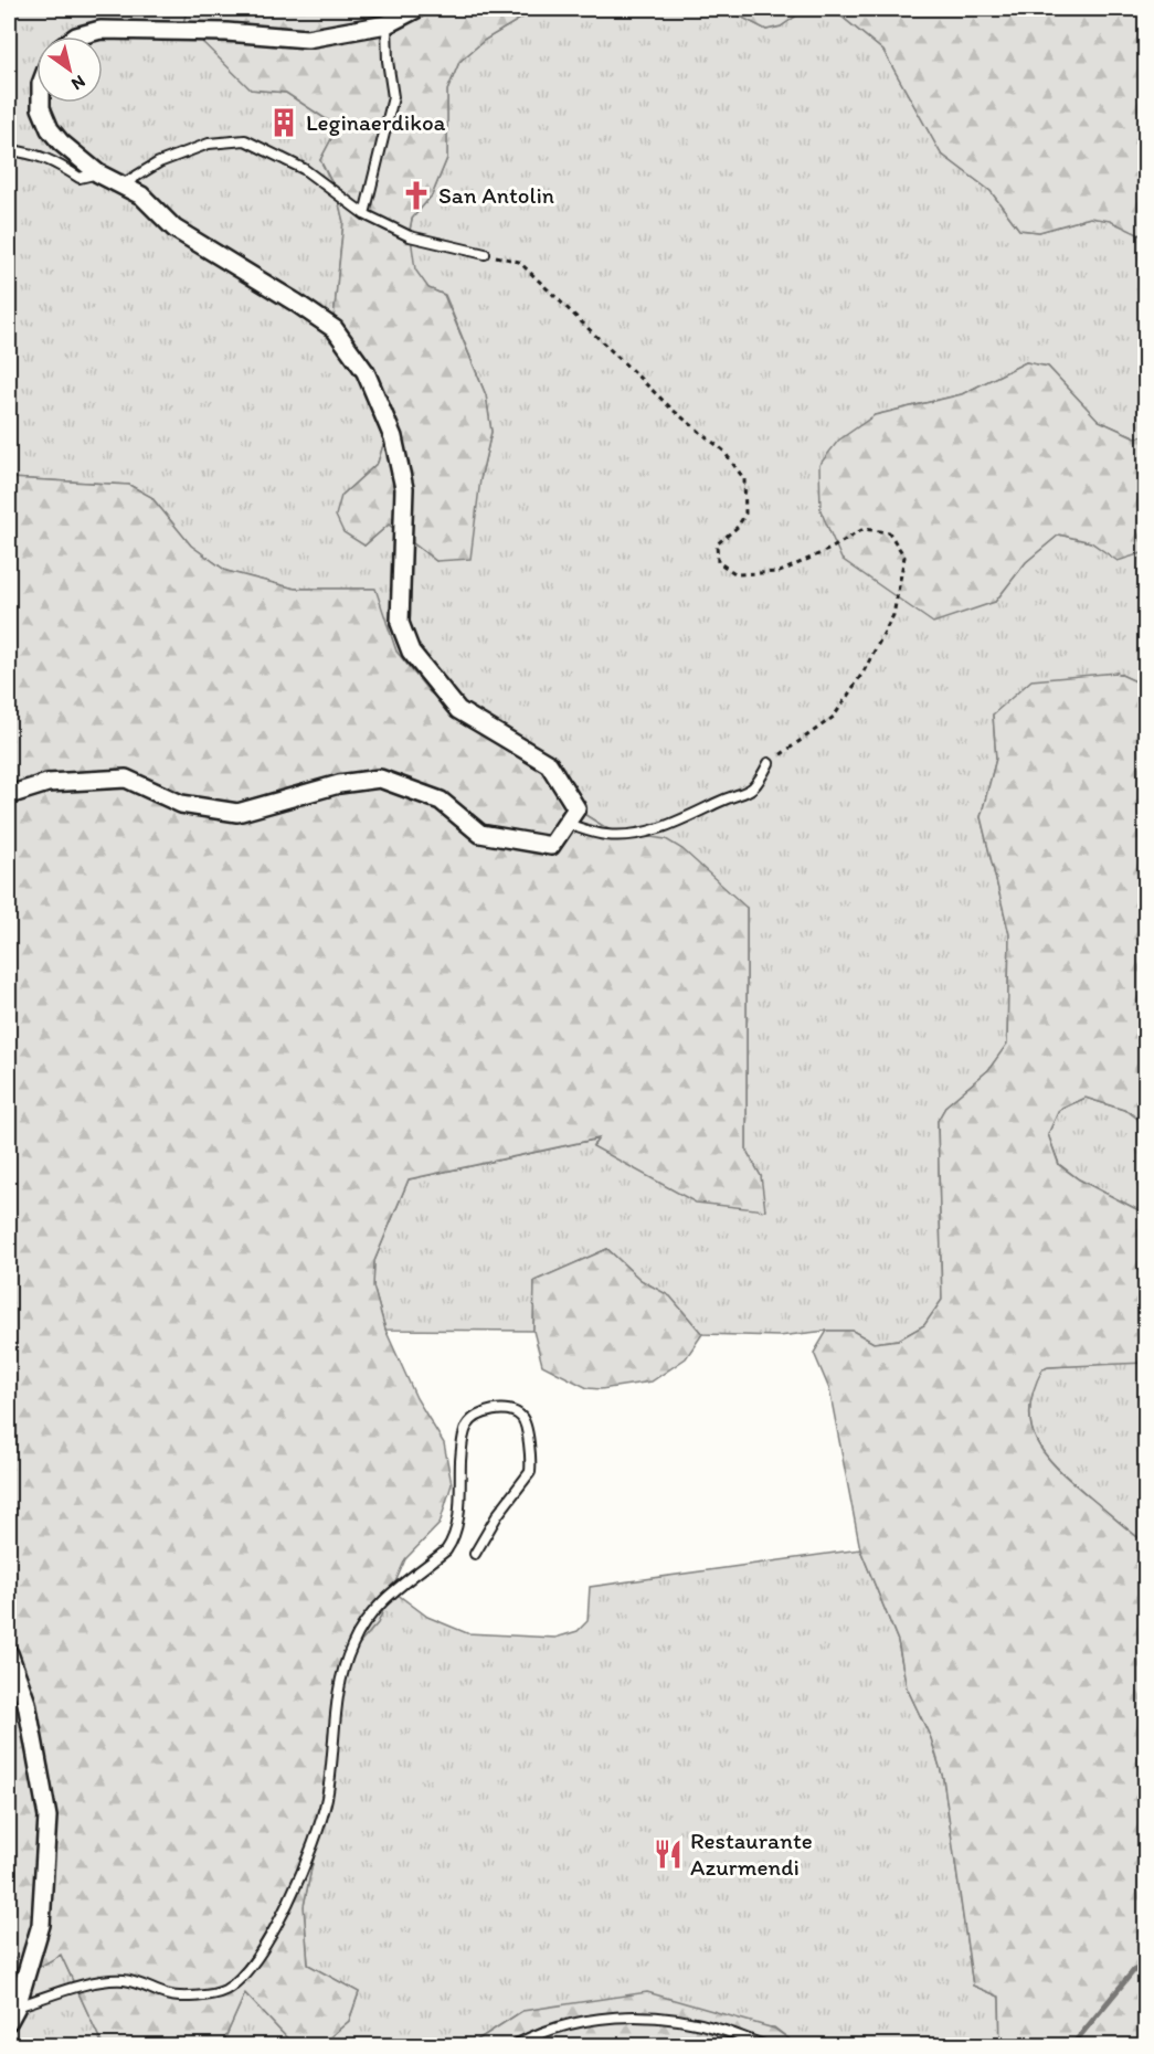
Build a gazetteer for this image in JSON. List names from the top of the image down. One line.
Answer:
{"places":{"building":["Leginaerdikoa"],"church":["San Antolin"],"restaurant":["Restaurante Azurmendi"]},"north":"bottom right"}
